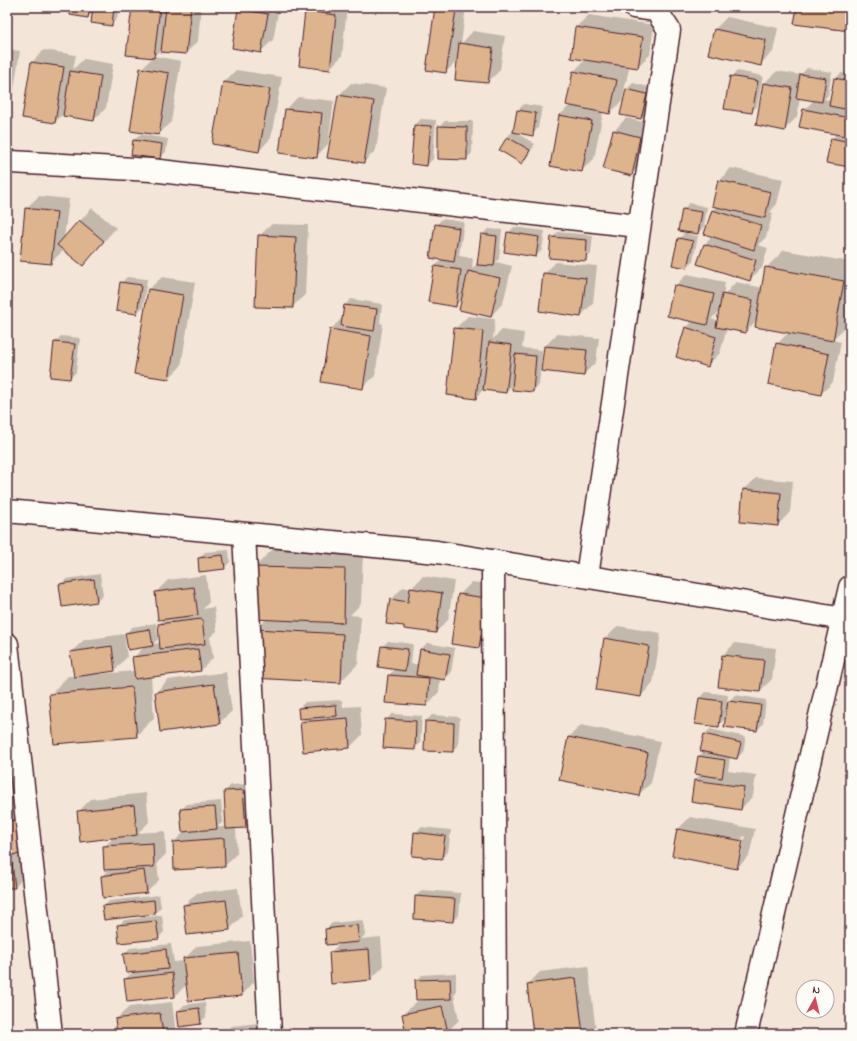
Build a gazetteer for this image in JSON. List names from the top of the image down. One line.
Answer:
{"north":"top"}
